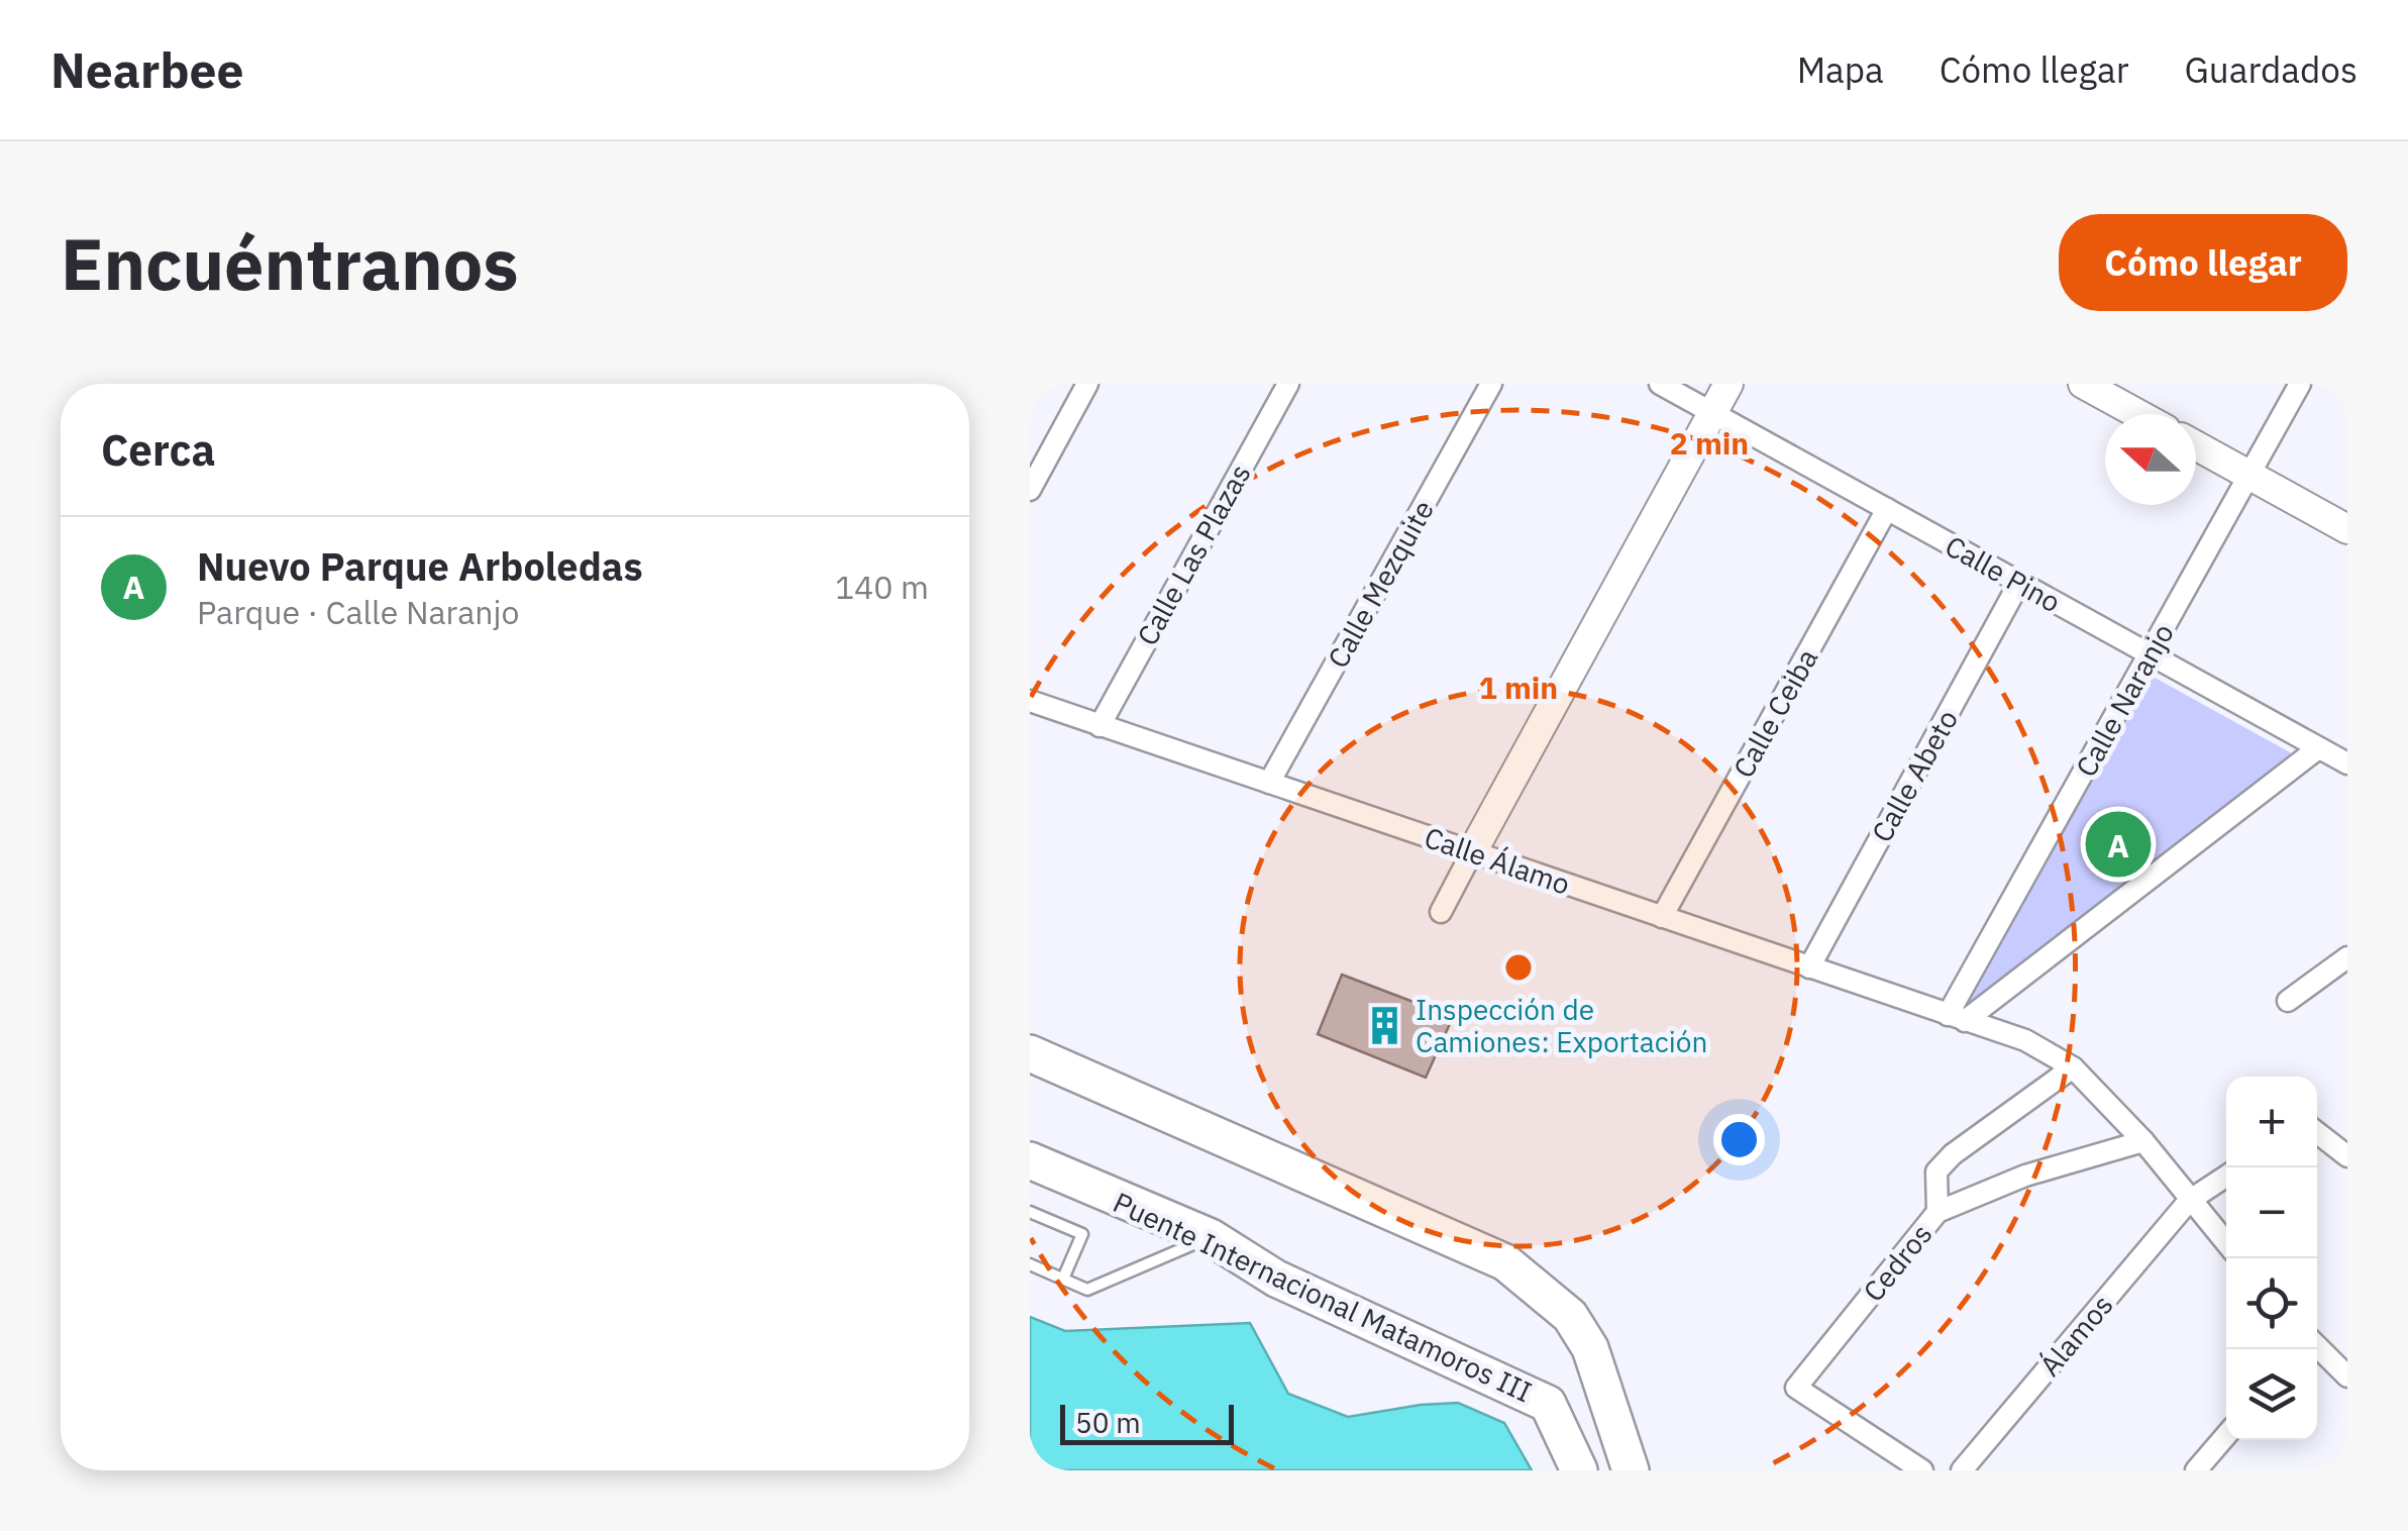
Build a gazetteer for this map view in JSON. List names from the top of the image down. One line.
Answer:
{"streets":{"highway":["Puente Internacional Matamoros III"],"street":["Calle Las Plazas","Calle Pino","Calle Mezquite","Calle Naranjo","Calle Ceiba","Calle Abeto","Calle Álamo","Cedros","Álamos"]},"crossings":[["Calle Las Plazas","Calle Álamo"],["Calle Pino","Calle Naranjo"],["Calle Pino","Calle Ceiba"],["Calle Pino","Calle Abeto"],["Calle Mezquite","Calle Álamo"],["Calle Naranjo","Calle Álamo"],["Calle Ceiba","Calle Álamo"],["Calle Abeto","Calle Álamo"],["Calle Álamo","Cedros"],["Calle Álamo","Álamos"]],"places":{"building":["Inspección de Camiones: Exportación"]},"scale_bar":"50 m","north":"left","page":{"header":"Nearbee","nav":["Mapa","Cómo llegar","Guardados"],"buttons":"Cómo llegar","title":"Encuéntranos","heading":"Cerca","list":[{"mark":"A","name":"Nuevo Parque Arboledas","note":"Parque · Calle Naranjo","value":"140 m"}],"pins":"A","map_buttons":["+","−"],"scale":"50 m"},"rings":["2 min","1 min"]}
